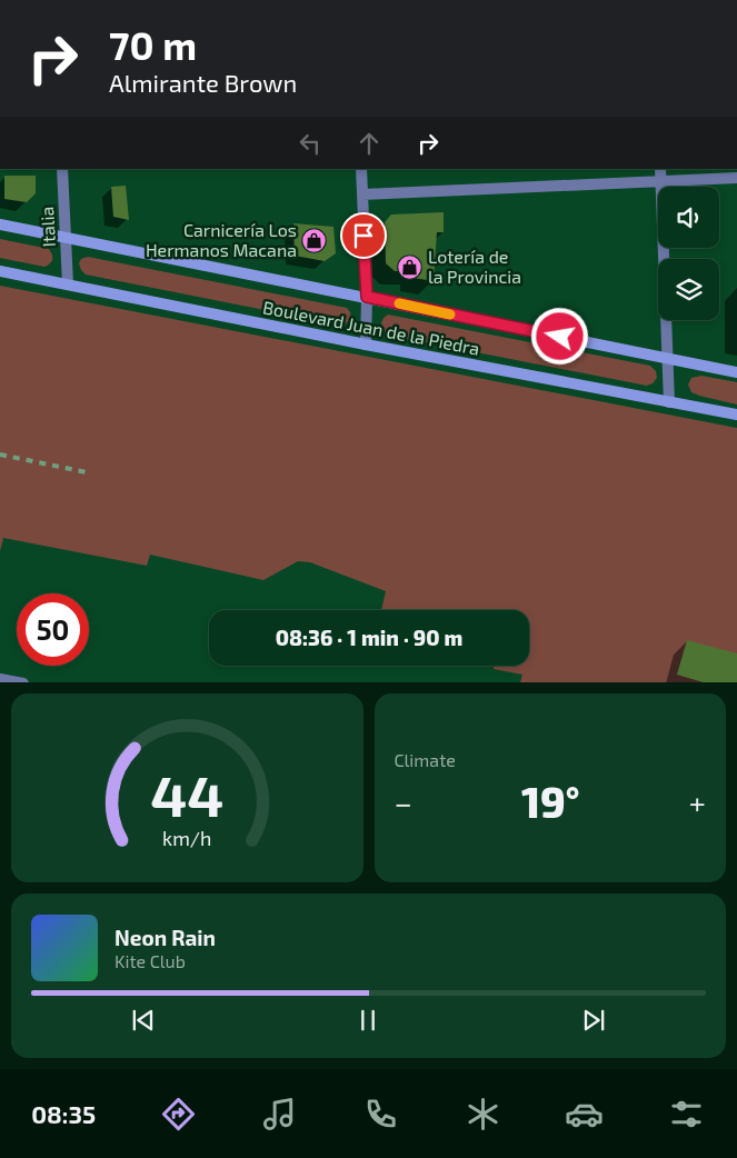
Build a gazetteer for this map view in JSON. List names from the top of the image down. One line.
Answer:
{"streets":{"main road":["Boulevard Juan de la Piedra"],"street":["Italia"]},"crossings":[["Italia","Boulevard Juan de la Piedra"]],"places":{"shop":["Carnicería Los Hermanos Macana","Lotería de la Provincia"]},"page":{"turn":["70 m","Almirante Brown"],"limit":"50","trip":"08:36 · 1 min · 90 m","tile":"Climate","heat":["−","19°","+"],"song":["Neon Rain","Kite Club"],"tabs":"08:35","gauge":["44","km/h"]}}
